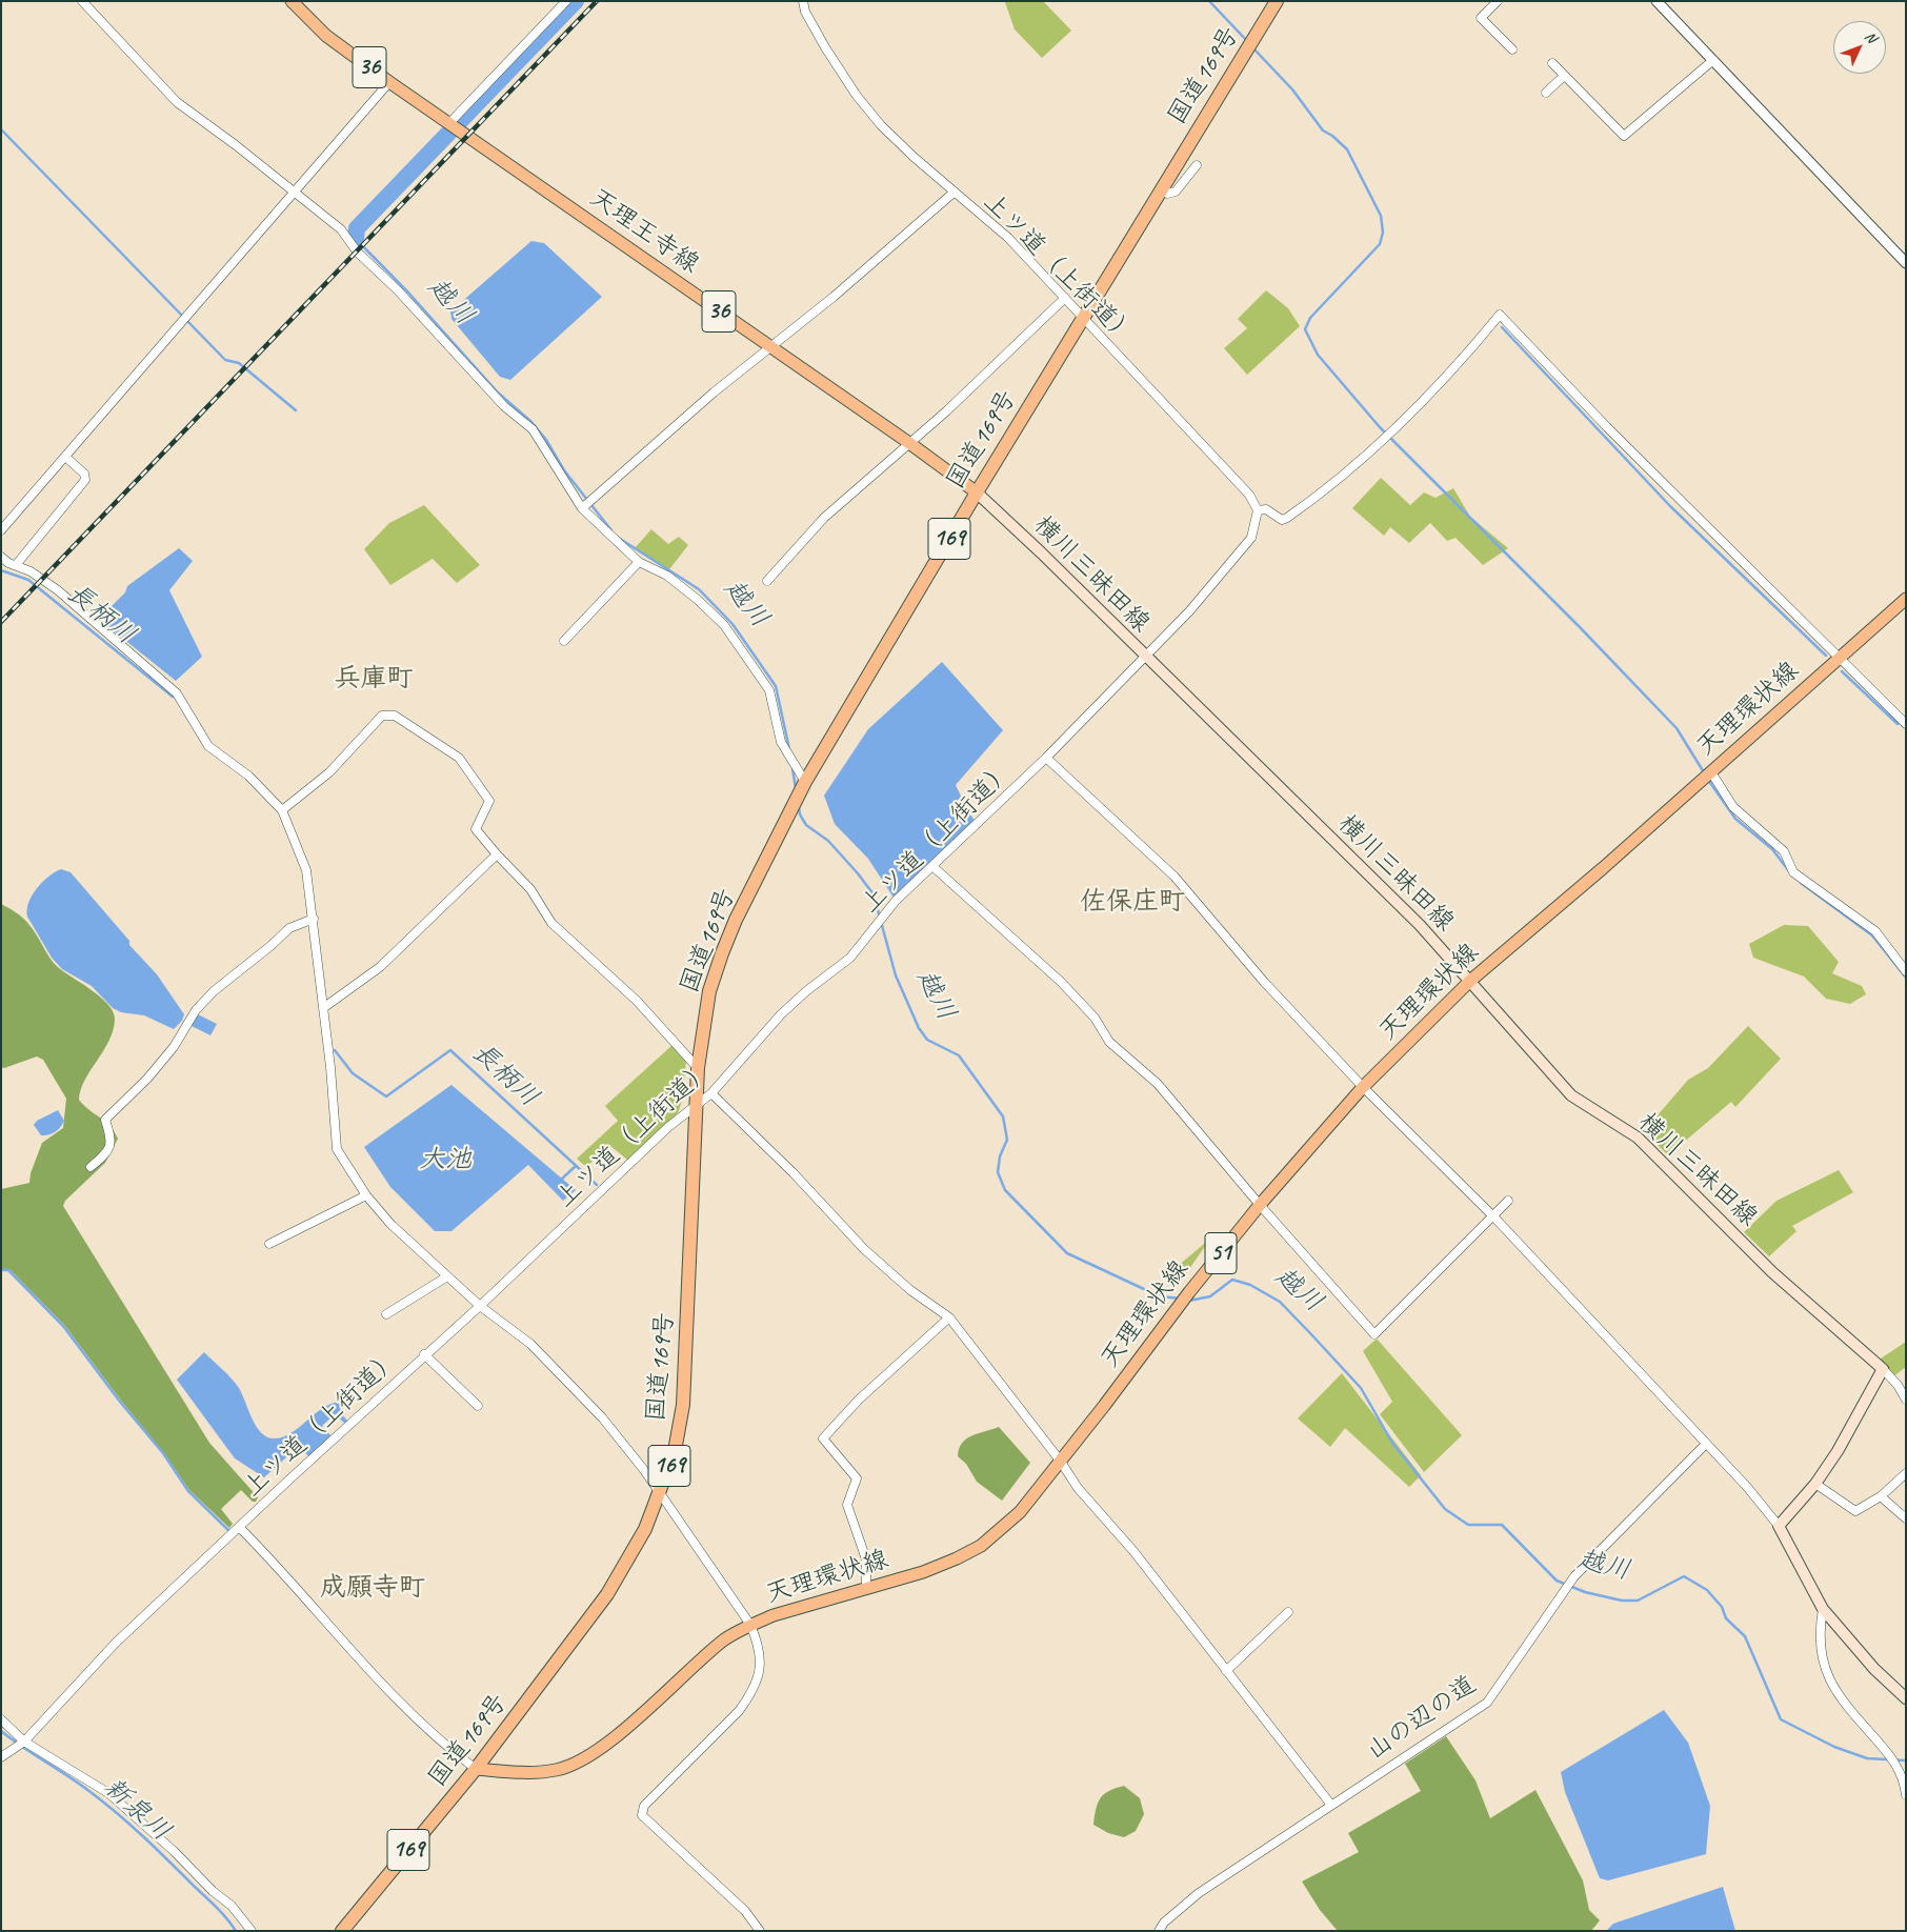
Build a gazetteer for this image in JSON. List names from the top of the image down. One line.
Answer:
{"streets":{"highway":["国道169号","169"],"main road":["36","天理王寺線","横川三昧田線","天理環状線","51"],"street":["上ツ道（上街道）","山の辺の道"]},"crossings":[["国道169号","天理王寺線"],["国道169号","上ツ道（上街道）"],["国道169号","横川三昧田線"],["国道169号","天理環状線"],["天理王寺線","横川三昧田線"],["上ツ道（上街道）","横川三昧田線"],["横川三昧田線","天理環状線"]],"districts":["兵庫町","佐保庄町","成願寺町"],"water":["越川","長柄川","大池","新泉川"],"north":"top right"}
